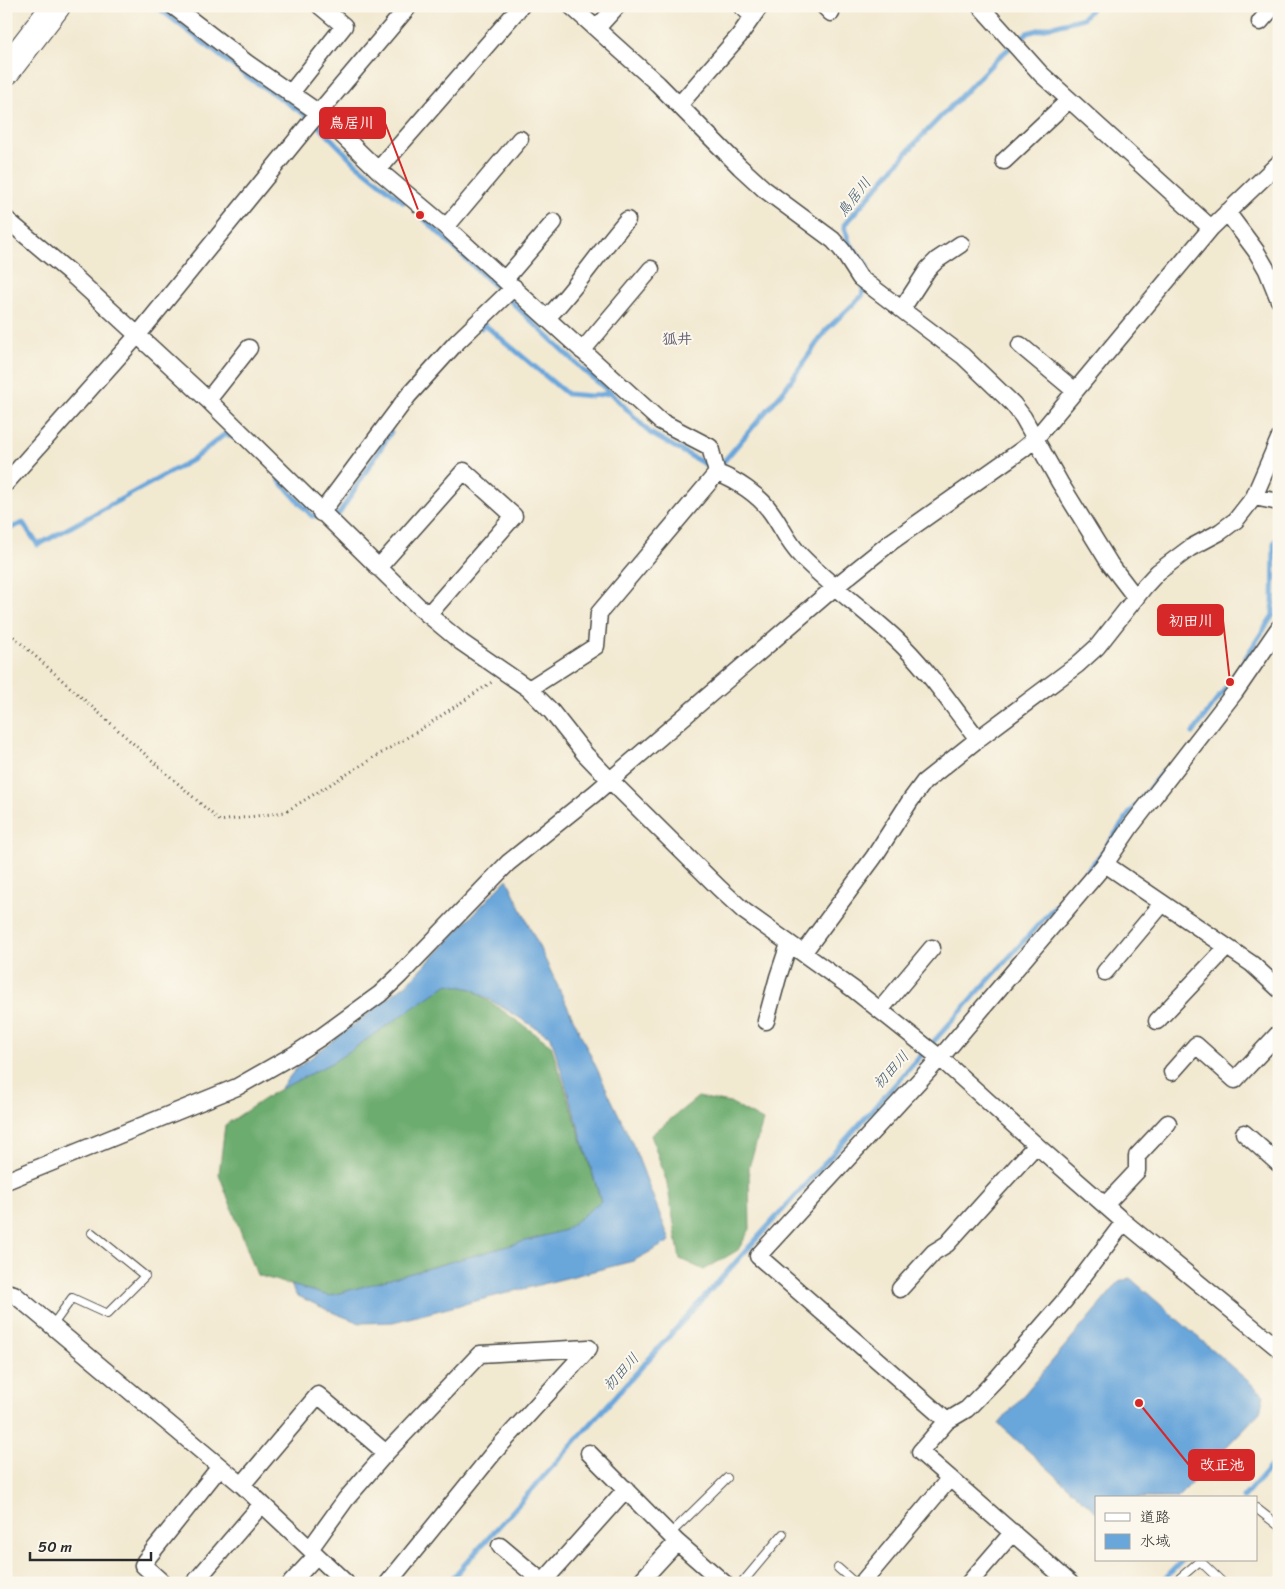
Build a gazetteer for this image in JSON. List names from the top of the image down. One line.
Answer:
{"districts":["狐井"],"water":["鳥居川","初田川"],"places":["鳥居川","初田川","改正池"],"legend":["道路","水域"],"scale_bar":"50 m"}
